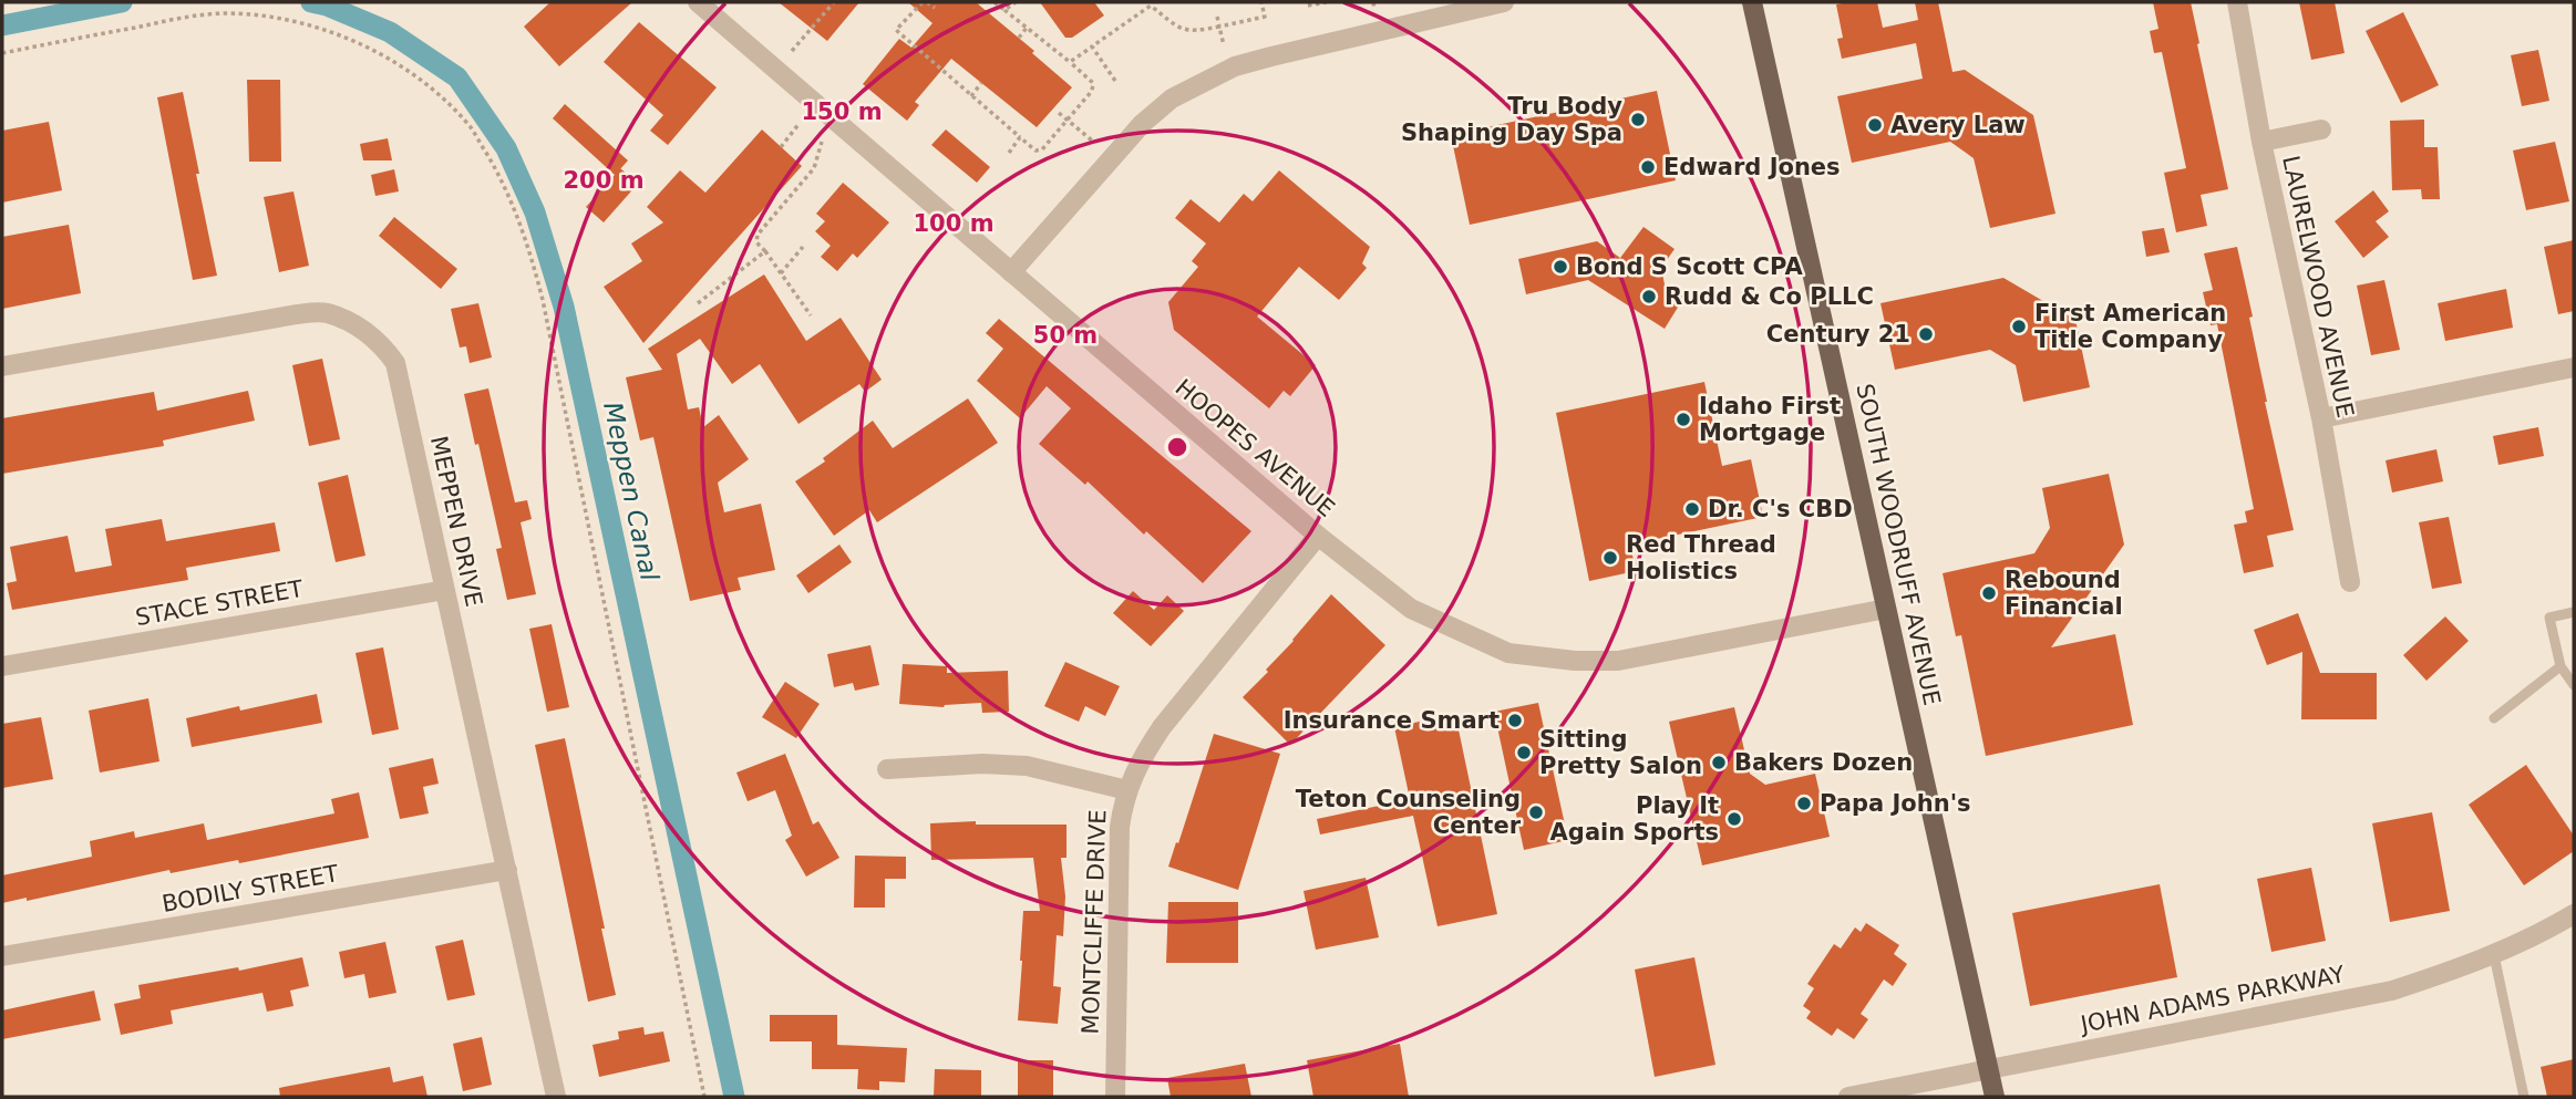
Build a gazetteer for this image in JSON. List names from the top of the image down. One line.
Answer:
{"streets":{"main road":["SOUTH WOODRUFF AVENUE"],"street":["LAURELWOOD AVENUE","HOOPES AVENUE","MEPPEN DRIVE","STACE STREET","BODILY STREET","MONTCLIFFE DRIVE","JOHN ADAMS PARKWAY"]},"crossings":[["HOOPES AVENUE","SOUTH WOODRUFF AVENUE"],["HOOPES AVENUE","MONTCLIFFE DRIVE"],["MEPPEN DRIVE","STACE STREET"],["MEPPEN DRIVE","BODILY STREET"],["SOUTH WOODRUFF AVENUE","JOHN ADAMS PARKWAY"]],"water":["Meppen Canal"],"places":["Tru Body Shaping Day Spa","Avery Law","Edward Jones","Bond S Scott CPA","Rudd & Co PLLC","First American Title Company","Century 21","Idaho First Mortgage","Dr. C's CBD","Red Thread Holistics","Rebound Financial","Insurance Smart","Sitting Pretty Salon","Bakers Dozen","Papa John's","Teton Counseling Center","Play It Again Sports"],"rings":["150 m","200 m","100 m","50 m"]}
